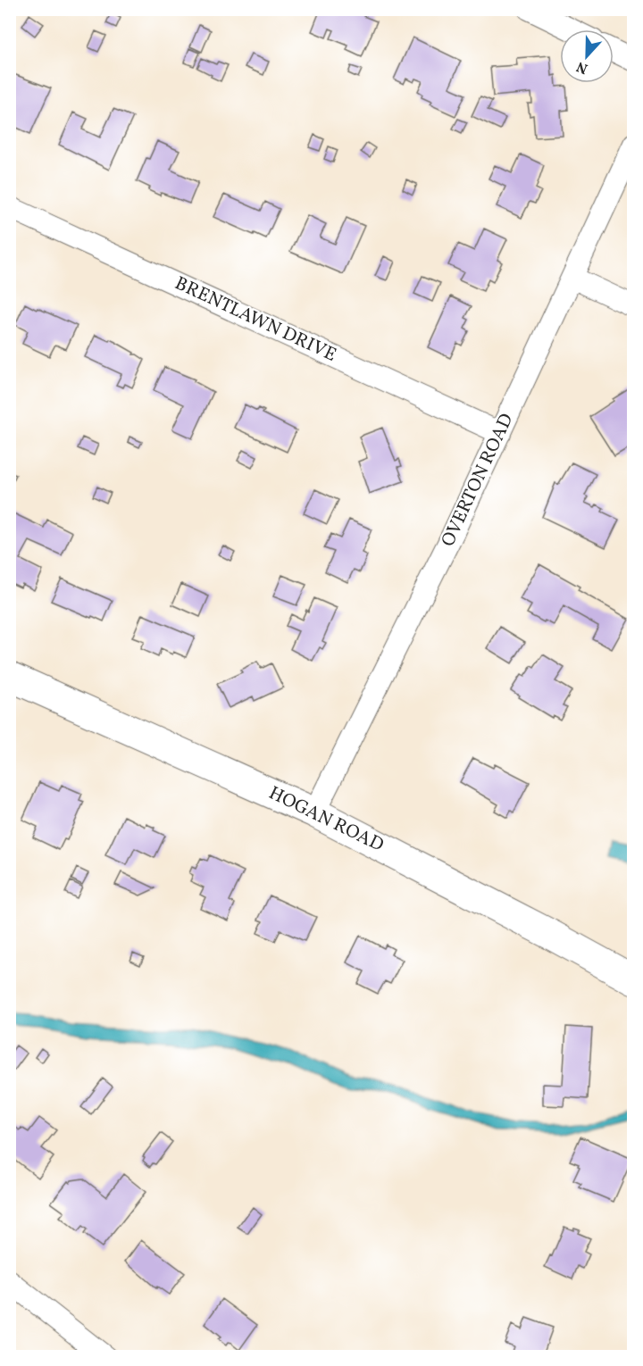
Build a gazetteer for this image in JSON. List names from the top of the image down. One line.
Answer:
{"streets":{"street":["BRENTLAWN DRIVE","OVERTON ROAD","HOGAN ROAD"]},"crossings":[["BRENTLAWN DRIVE","OVERTON ROAD"],["OVERTON ROAD","HOGAN ROAD"]],"north":"bottom"}
